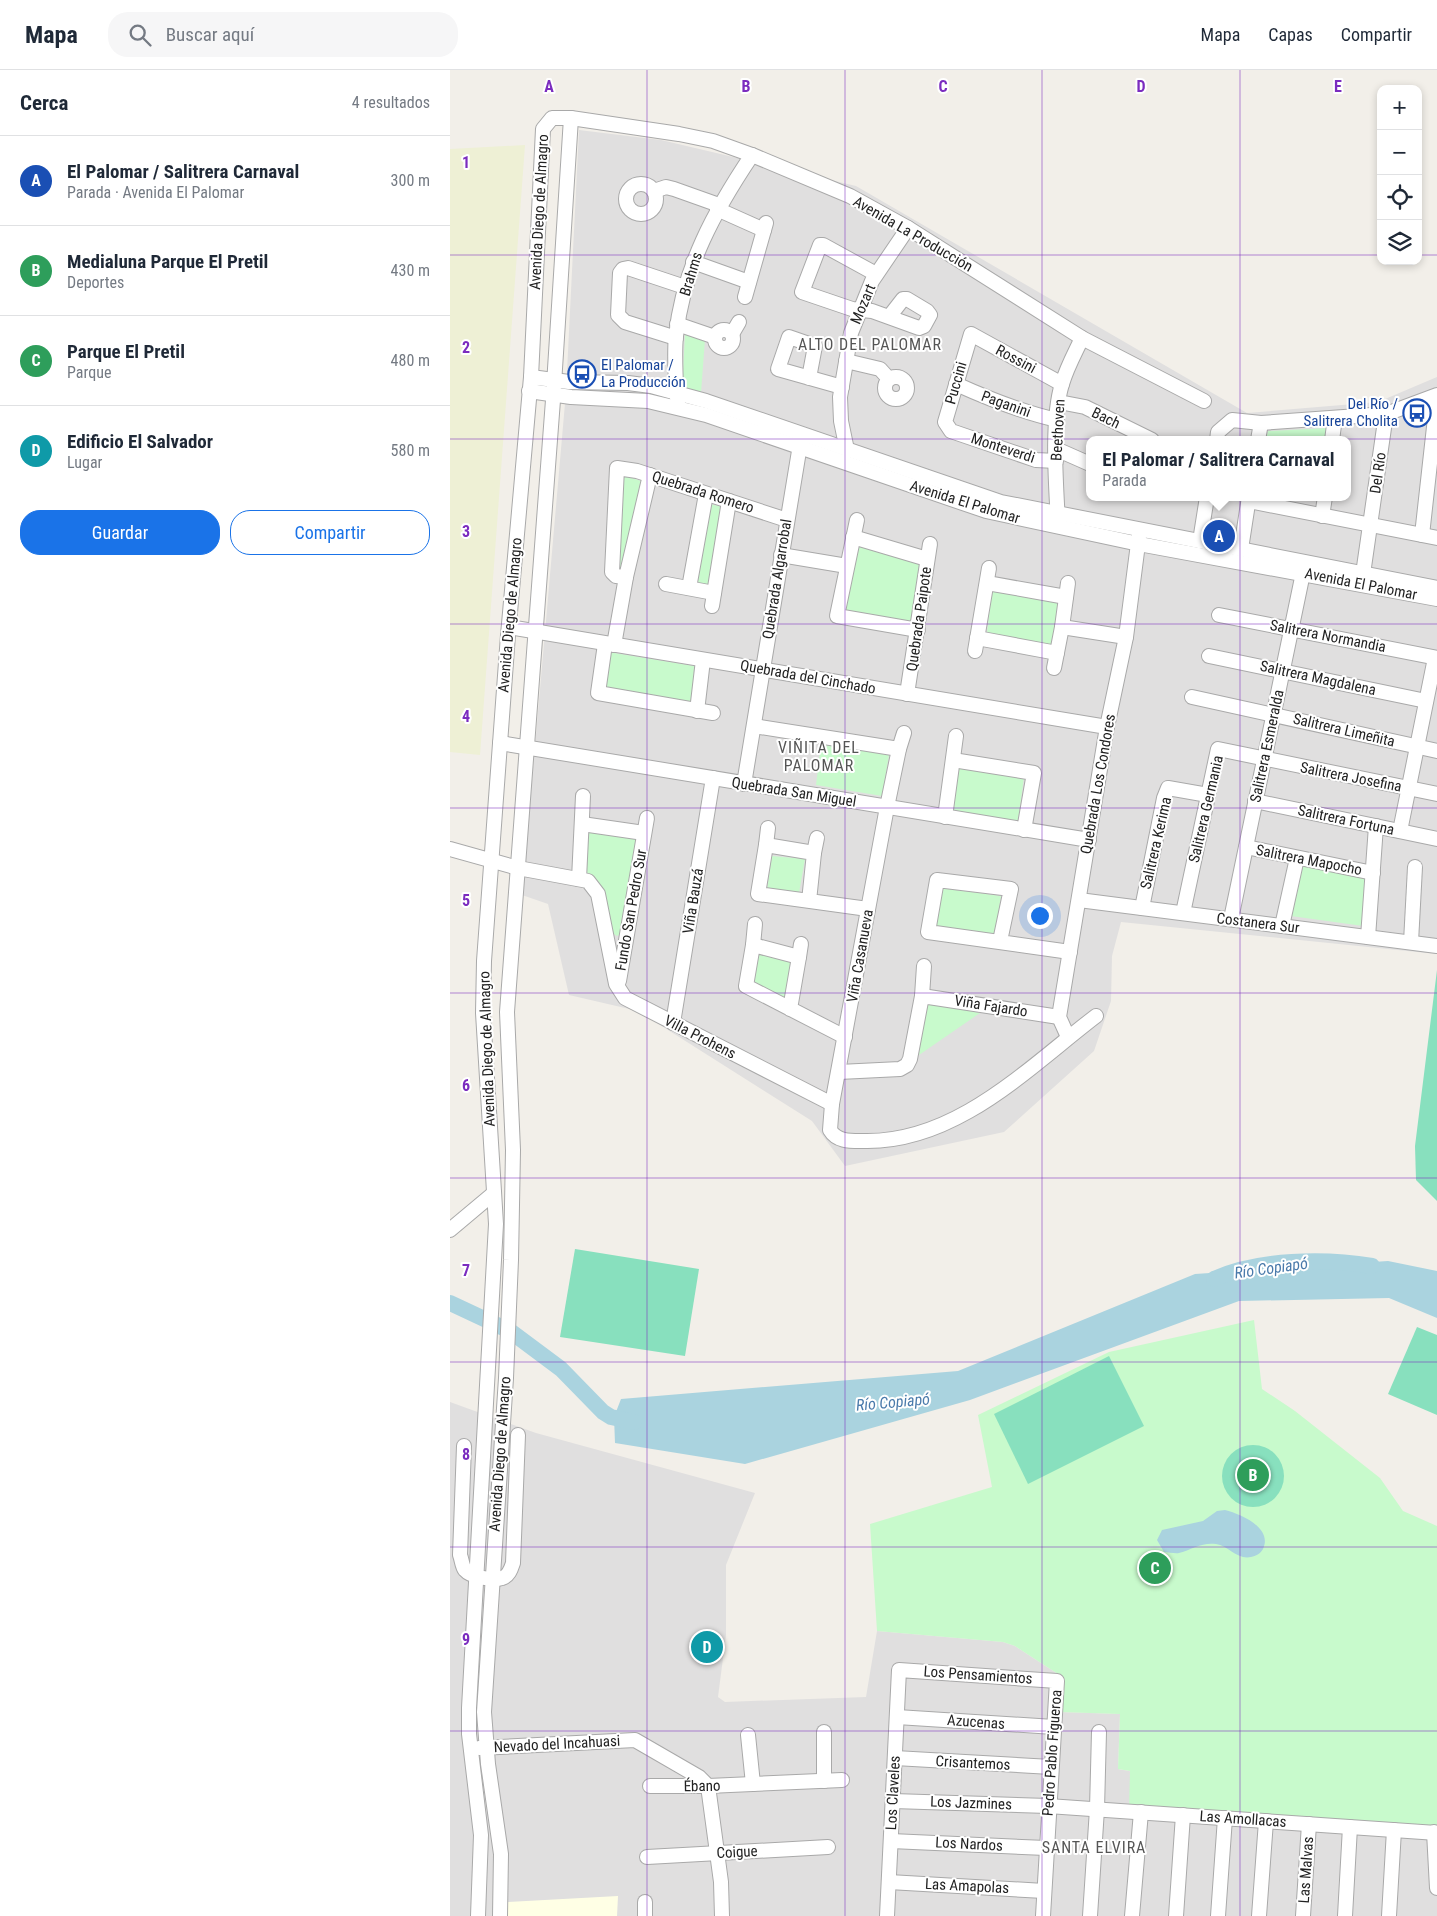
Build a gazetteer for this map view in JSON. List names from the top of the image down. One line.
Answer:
{"streets":{"street":["Avenida Diego de Almagro","Avenida La Producción","Brahms","Mozart","Rossini","Puccini","Paganini","Bach","Beethoven","Monteverdi","Del Río","Quebrada Romero","Avenida El Palomar","Quebrada Algarrobal","Quebrada Paipote","Salitrera Normandia","Quebrada del Cinchado","Salitrera Magdalena","Salitrera Limeñita","Salitrera Esmeralda","Salitrera Josefina","Quebrada Los Condores","Quebrada San Miguel","Salitrera Germania","Salitrera Fortuna","Salitrera Kerima","Salitrera Mapocho","Viña Bauzá","Fundo San Pedro Sur","Costanera Sur","Viña Casanueva","Viña Fajardo","Villa Prohens","Los Pensamientos","Azucenas","Nevado del Incahuasi","Pedro Pablo Figueroa","Crisantemos","Ébano","Los Claveles","Los Jazmines","Las Amollacas","Los Nardos","Coigue","Las Malvas","Las Amapolas"]},"crossings":[["Avenida Diego de Almagro","Avenida La Producción"],["Avenida Diego de Almagro","Avenida El Palomar"],["Avenida Diego de Almagro","Quebrada del Cinchado"],["Avenida Diego de Almagro","Quebrada San Miguel"],["Avenida Diego de Almagro","Nevado del Incahuasi"],["Avenida La Producción","Brahms"],["Avenida La Producción","Mozart"],["Avenida La Producción","Beethoven"],["Brahms","Avenida El Palomar"],["Mozart","Avenida El Palomar"],["Rossini","Puccini"],["Rossini","Beethoven"],["Puccini","Paganini"],["Puccini","Monteverdi"],["Paganini","Beethoven"],["Bach","Beethoven"],["Beethoven","Monteverdi"],["Beethoven","Avenida El Palomar"],["Del Río","Avenida El Palomar"],["Quebrada Romero","Quebrada Algarrobal"],["Avenida El Palomar","Quebrada Algarrobal"],["Avenida El Palomar","Salitrera Esmeralda"],["Avenida El Palomar","Quebrada Los Condores"],["Quebrada Algarrobal","Quebrada del Cinchado"],["Quebrada Algarrobal","Quebrada San Miguel"],["Quebrada Paipote","Quebrada del Cinchado"],["Salitrera Normandia","Salitrera Esmeralda"],["Quebrada del Cinchado","Quebrada Los Condores"],["Salitrera Magdalena","Salitrera Esmeralda"],["Salitrera Limeñita","Salitrera Esmeralda"],["Salitrera Esmeralda","Salitrera Josefina"],["Salitrera Esmeralda","Salitrera Germania"],["Salitrera Esmeralda","Salitrera Fortuna"],["Salitrera Esmeralda","Salitrera Mapocho"],["Salitrera Esmeralda","Costanera Sur"],["Salitrera Josefina","Salitrera Germania"],["Quebrada Los Condores","Quebrada San Miguel"],["Quebrada Los Condores","Costanera Sur"],["Quebrada Los Condores","Viña Fajardo"],["Quebrada San Miguel","Viña Bauzá"],["Quebrada San Miguel","Viña Casanueva"],["Salitrera Germania","Salitrera Kerima"],["Salitrera Germania","Costanera Sur"],["Salitrera Kerima","Costanera Sur"],["Viña Bauzá","Villa Prohens"],["Fundo San Pedro Sur","Villa Prohens"],["Viña Casanueva","Villa Prohens"],["Los Pensamientos","Pedro Pablo Figueroa"],["Los Pensamientos","Los Claveles"],["Azucenas","Pedro Pablo Figueroa"],["Azucenas","Los Claveles"],["Nevado del Incahuasi","Ébano"],["Pedro Pablo Figueroa","Crisantemos"],["Pedro Pablo Figueroa","Los Jazmines"],["Pedro Pablo Figueroa","Las Amollacas"],["Pedro Pablo Figueroa","Los Nardos"],["Pedro Pablo Figueroa","Las Amapolas"],["Crisantemos","Los Claveles"],["Los Claveles","Los Jazmines"],["Los Claveles","Los Nardos"],["Los Claveles","Las Amapolas"],["Los Jazmines","Las Amollacas"],["Las Amollacas","Las Malvas"]],"districts":["ALTO DEL PALOMAR","VIÑITA DEL PALOMAR","SANTA ELVIRA"],"water":["Río Copiapó"],"places":{"bus stop":["El Palomar / La Producción","Del Río / Salitrera Cholita"]},"page":{"header":"Mapa","search":"Buscar aquí","nav":["Mapa","Capas","Compartir"],"heading":["Cerca","4 resultados"],"map_buttons":["+","−"],"list":[{"mark":"A","name":"El Palomar / Salitrera Carnaval","note":"Parada · Avenida El Palomar","value":"300 m"},{"mark":"B","name":"Medialuna Parque El Pretil","note":"Deportes","value":"430 m"},{"mark":"C","name":"Parque El Pretil","note":"Parque","value":"480 m"},{"mark":"D","name":"Edificio El Salvador","note":"Lugar","value":"580 m"}],"popup":["El Palomar / Salitrera Carnaval","Parada"],"buttons":["Guardar","Compartir"],"pins":["A","B","C","D"]},"grid":{"columns":["A","B","C","D","E"],"rows":["1","2","3","4","5","6","7","8","9"]}}
